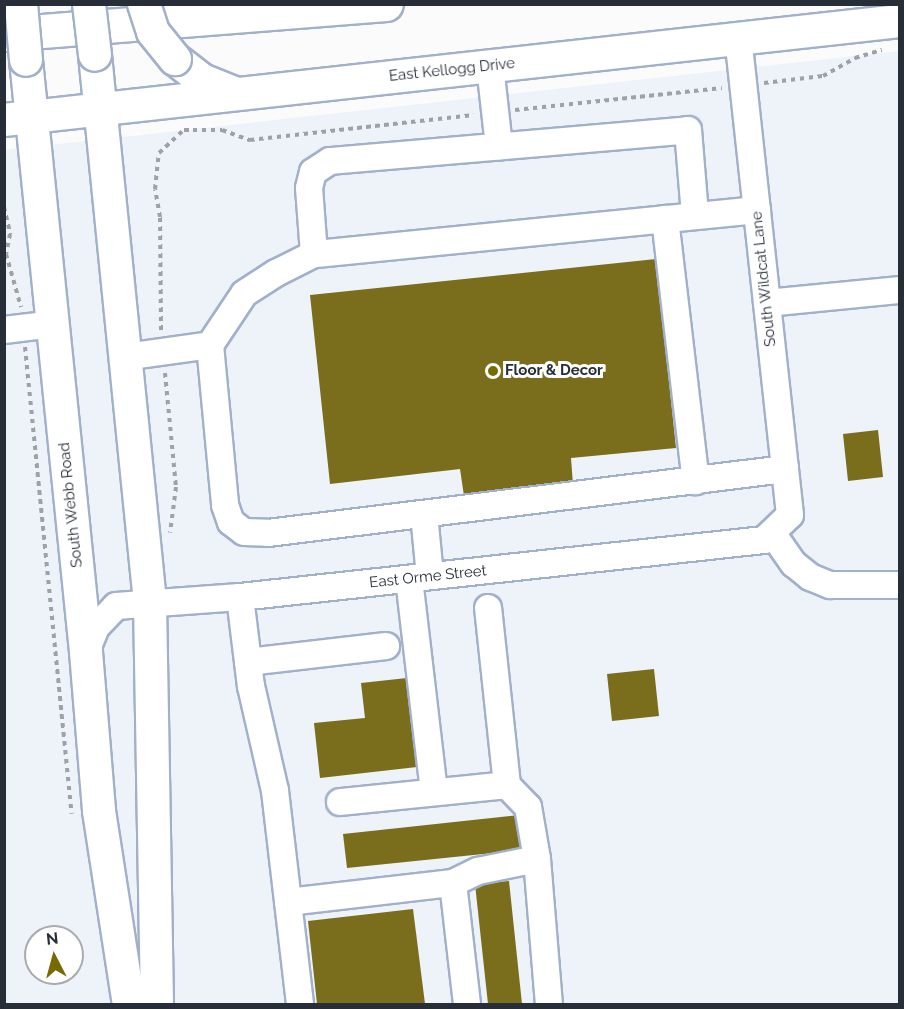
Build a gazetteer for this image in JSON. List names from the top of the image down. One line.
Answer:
{"streets":{"main road":["East Kellogg Drive","South Webb Road"],"street":["South Wildcat Lane","East Orme Street"]},"crossings":[["East Kellogg Drive","South Wildcat Lane"],["East Kellogg Drive","South Webb Road"],["South Wildcat Lane","East Orme Street"],["South Webb Road","East Orme Street"]],"places":["Floor & Decor"],"north":"top"}
